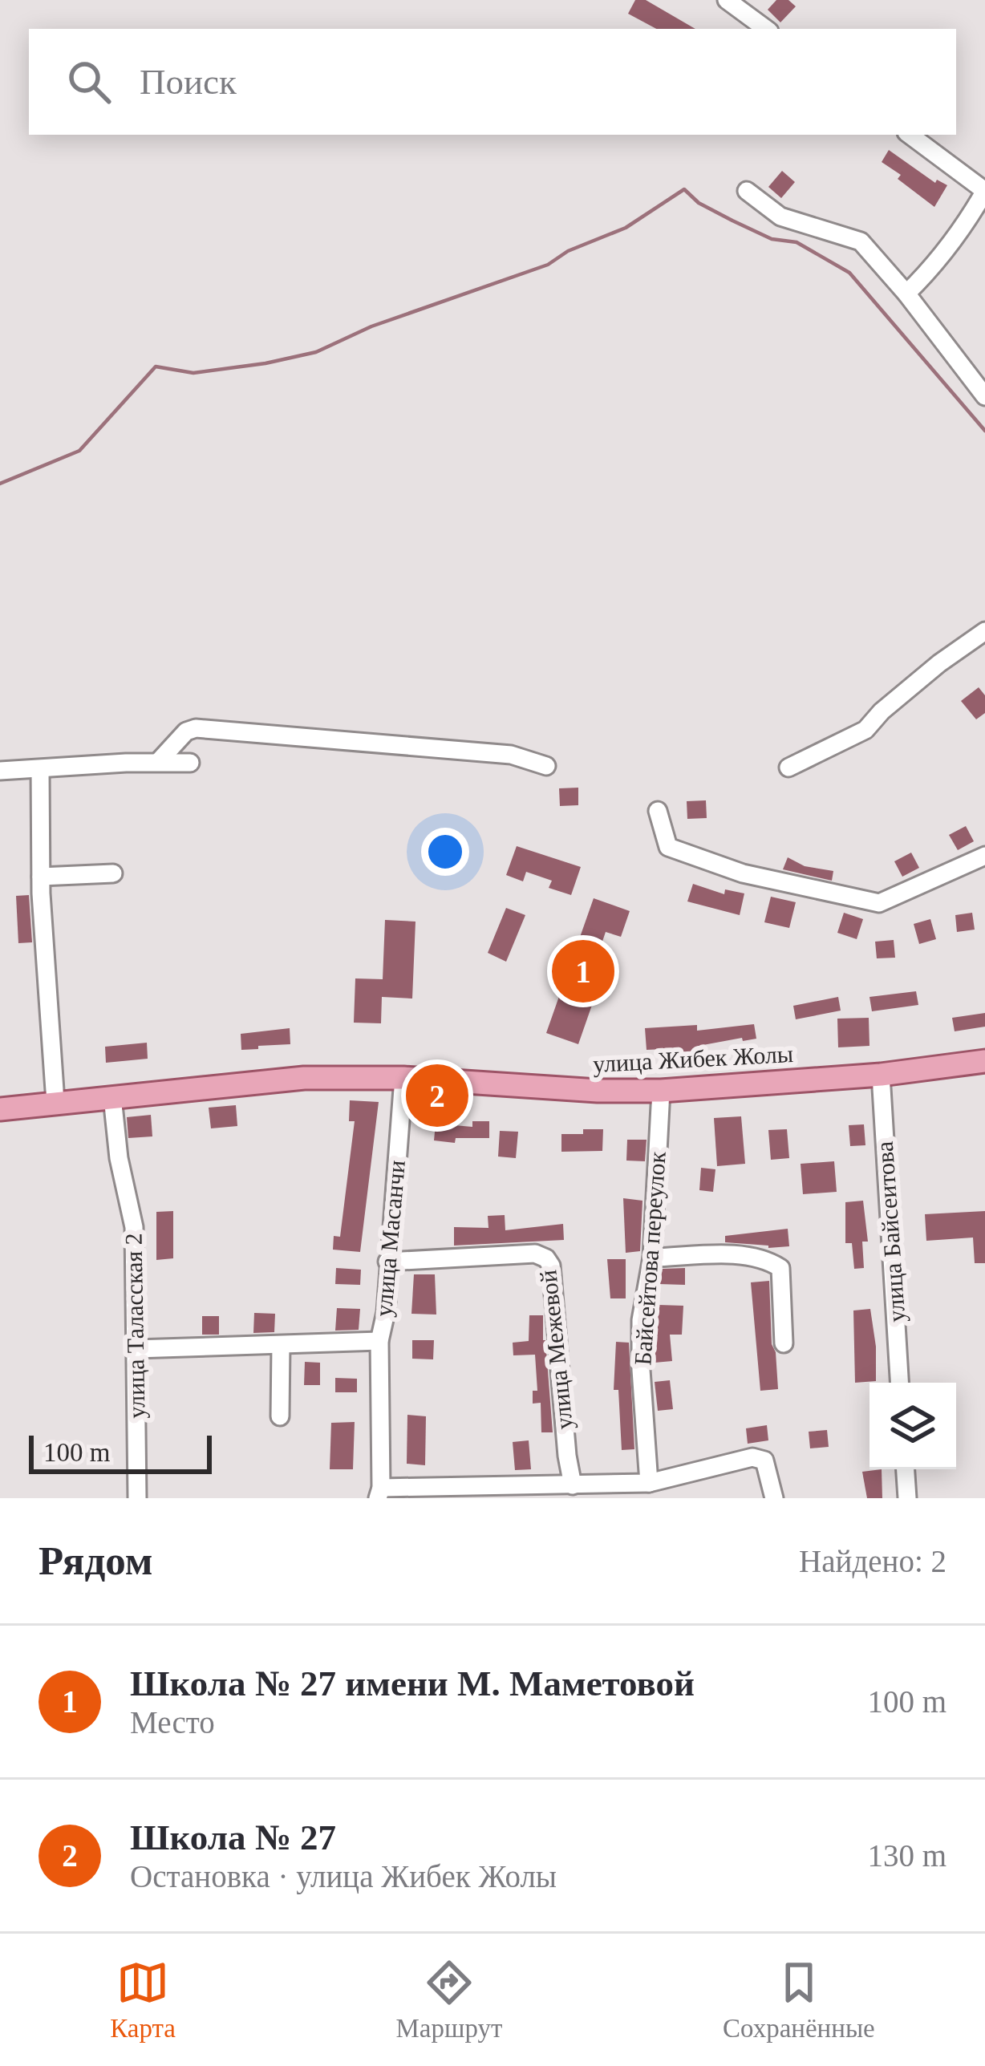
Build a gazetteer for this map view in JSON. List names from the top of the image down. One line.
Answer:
{"streets":{"main road":["улица Жибек Жолы"],"street":["улица Байсеитова","улица Масанчи","Байсейтова переулок","улица Таласская 2","улица Межевой"]},"crossings":[["улица Жибек Жолы","улица Байсеитова"],["улица Жибек Жолы","улица Масанчи"],["улица Жибек Жолы","Байсейтова переулок"],["улица Жибек Жолы","улица Таласская 2"],["улица Масанчи","улица Таласская 2"],["улица Масанчи","улица Межевой"]],"scale_bar":"100 m","page":{"search":"Поиск","pins":["1","2"],"scale":"100 m","heading":["Рядом","Найдено: 2"],"list":[{"mark":"1","name":"Школа № 27 имени М. Маметовой","note":"Место","value":"100 m"},{"mark":"2","name":"Школа № 27","note":"Остановка · улица Жибек Жолы","value":"130 m"}],"nav":["Карта","Маршрут","Сохранённые"]}}
